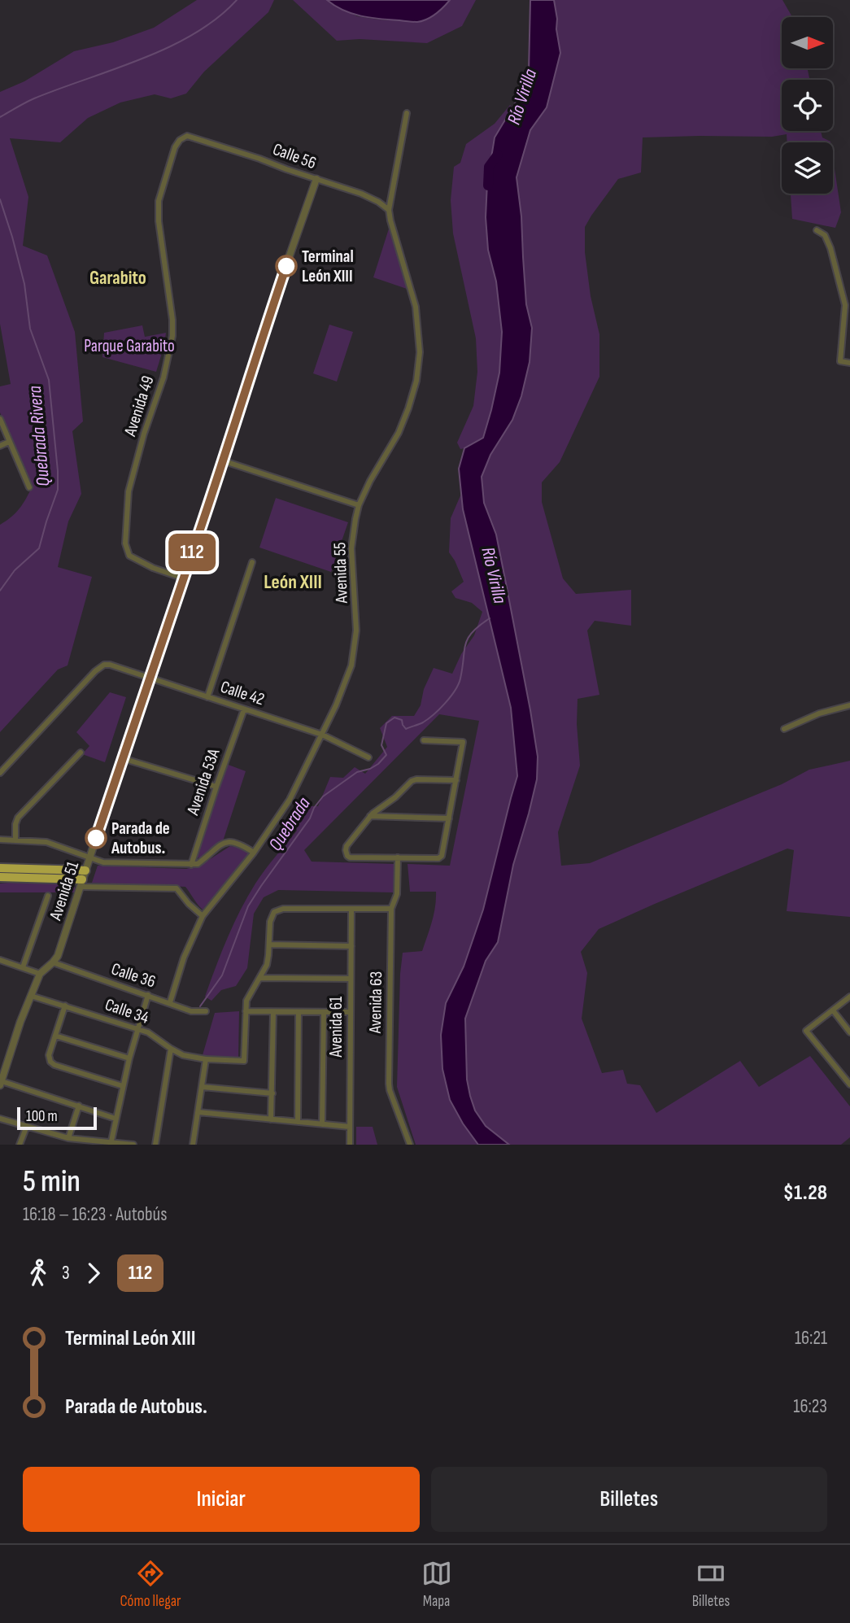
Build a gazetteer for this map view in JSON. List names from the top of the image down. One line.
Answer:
{"streets":{"street":["Calle 56","Avenida 49","Avenida 55","Calle 42","Avenida 53A","Avenida 51","Calle 36","Avenida 63","Calle 34","Avenida 61"]},"crossings":[["Calle 56","Avenida 49"],["Calle 56","Avenida 55"],["Calle 56","Avenida 51"],["Avenida 49","Avenida 51"],["Avenida 55","Calle 42"],["Avenida 55","Calle 36"],["Calle 42","Avenida 53A"],["Calle 42","Avenida 51"],["Avenida 51","Calle 36"],["Avenida 51","Calle 34"]],"districts":["Garabito","León XIII"],"water":["Río Virilla","Quebrada Rivera","Quebrada"],"parks":["Parque Garabito"],"places":["Terminal León XIII","Parada de Autobus."],"lines":["bus line 112"],"scale_bar":"100 m","north":"right","page":{"on_map":"112","scale":"100 m","heading":["5 min","16:18 – 16:23 · Autobús","$1.28"],"legs":["3","112"],"list":[{"name":"Terminal León XIII","value":"16:21"},{"name":"Parada de Autobus.","value":"16:23"}],"buttons":["Iniciar","Billetes"],"tabs":["Cómo llegar","Mapa","Billetes"]}}
